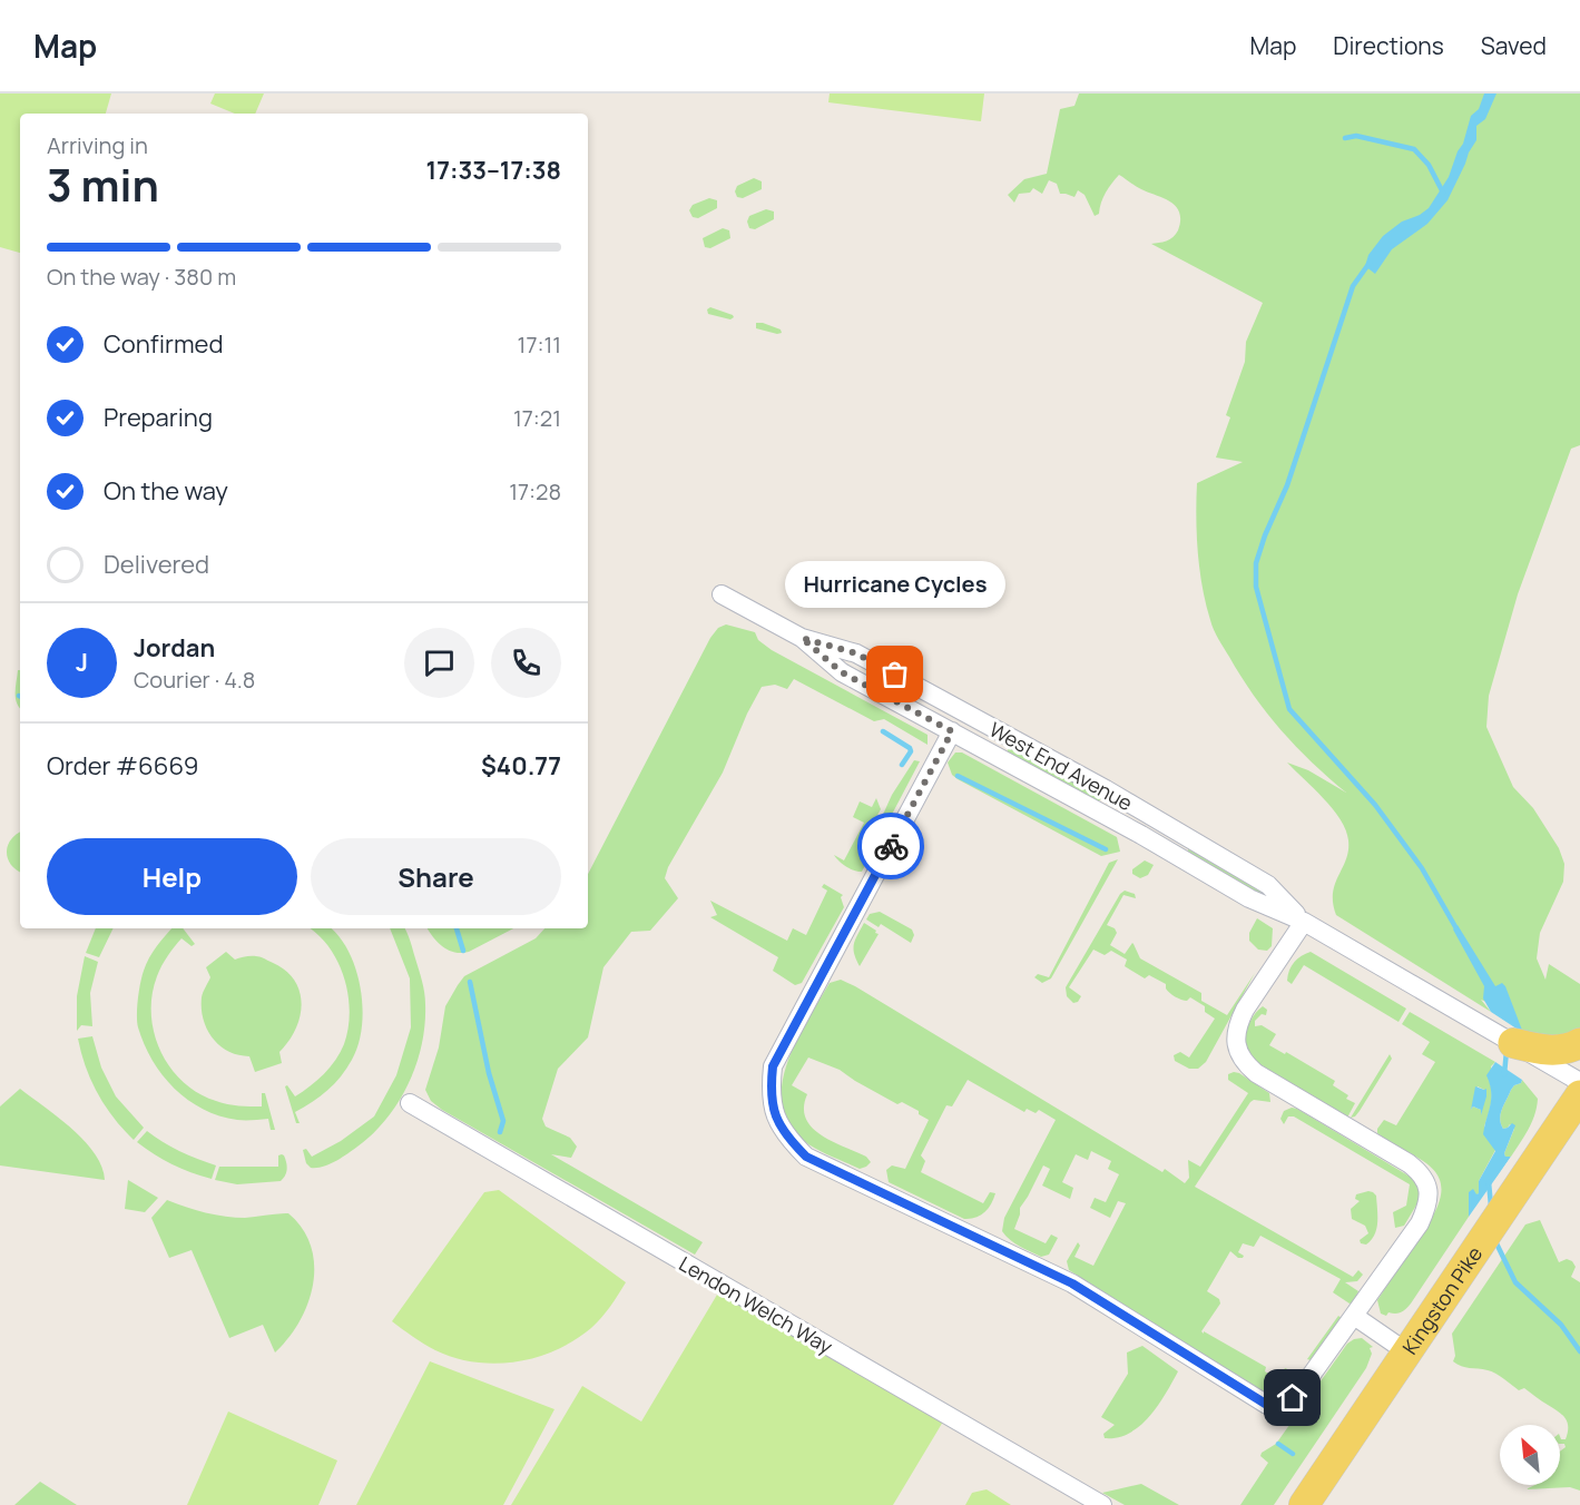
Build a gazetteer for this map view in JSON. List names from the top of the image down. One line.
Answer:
{"streets":{"main road":["Kingston Pike"],"street":["West End Avenue","Lendon Welch Way"]},"places":["Hurricane Cycles"],"north":"top left","page":{"header":"Map","nav":["Map","Directions","Saved"],"heading":["3 min","Arriving in","17:33–17:38"],"panel":["Jordan","Courier · 4.8","Order #6669","$40.77"],"bar":"On the way · 380 m","list":[["Confirmed","17:11"],["Preparing","17:21"],["On the way","17:28"],"Delivered"],"bubble":"Hurricane Cycles","round":"J","buttons":["Help","Share"]}}
